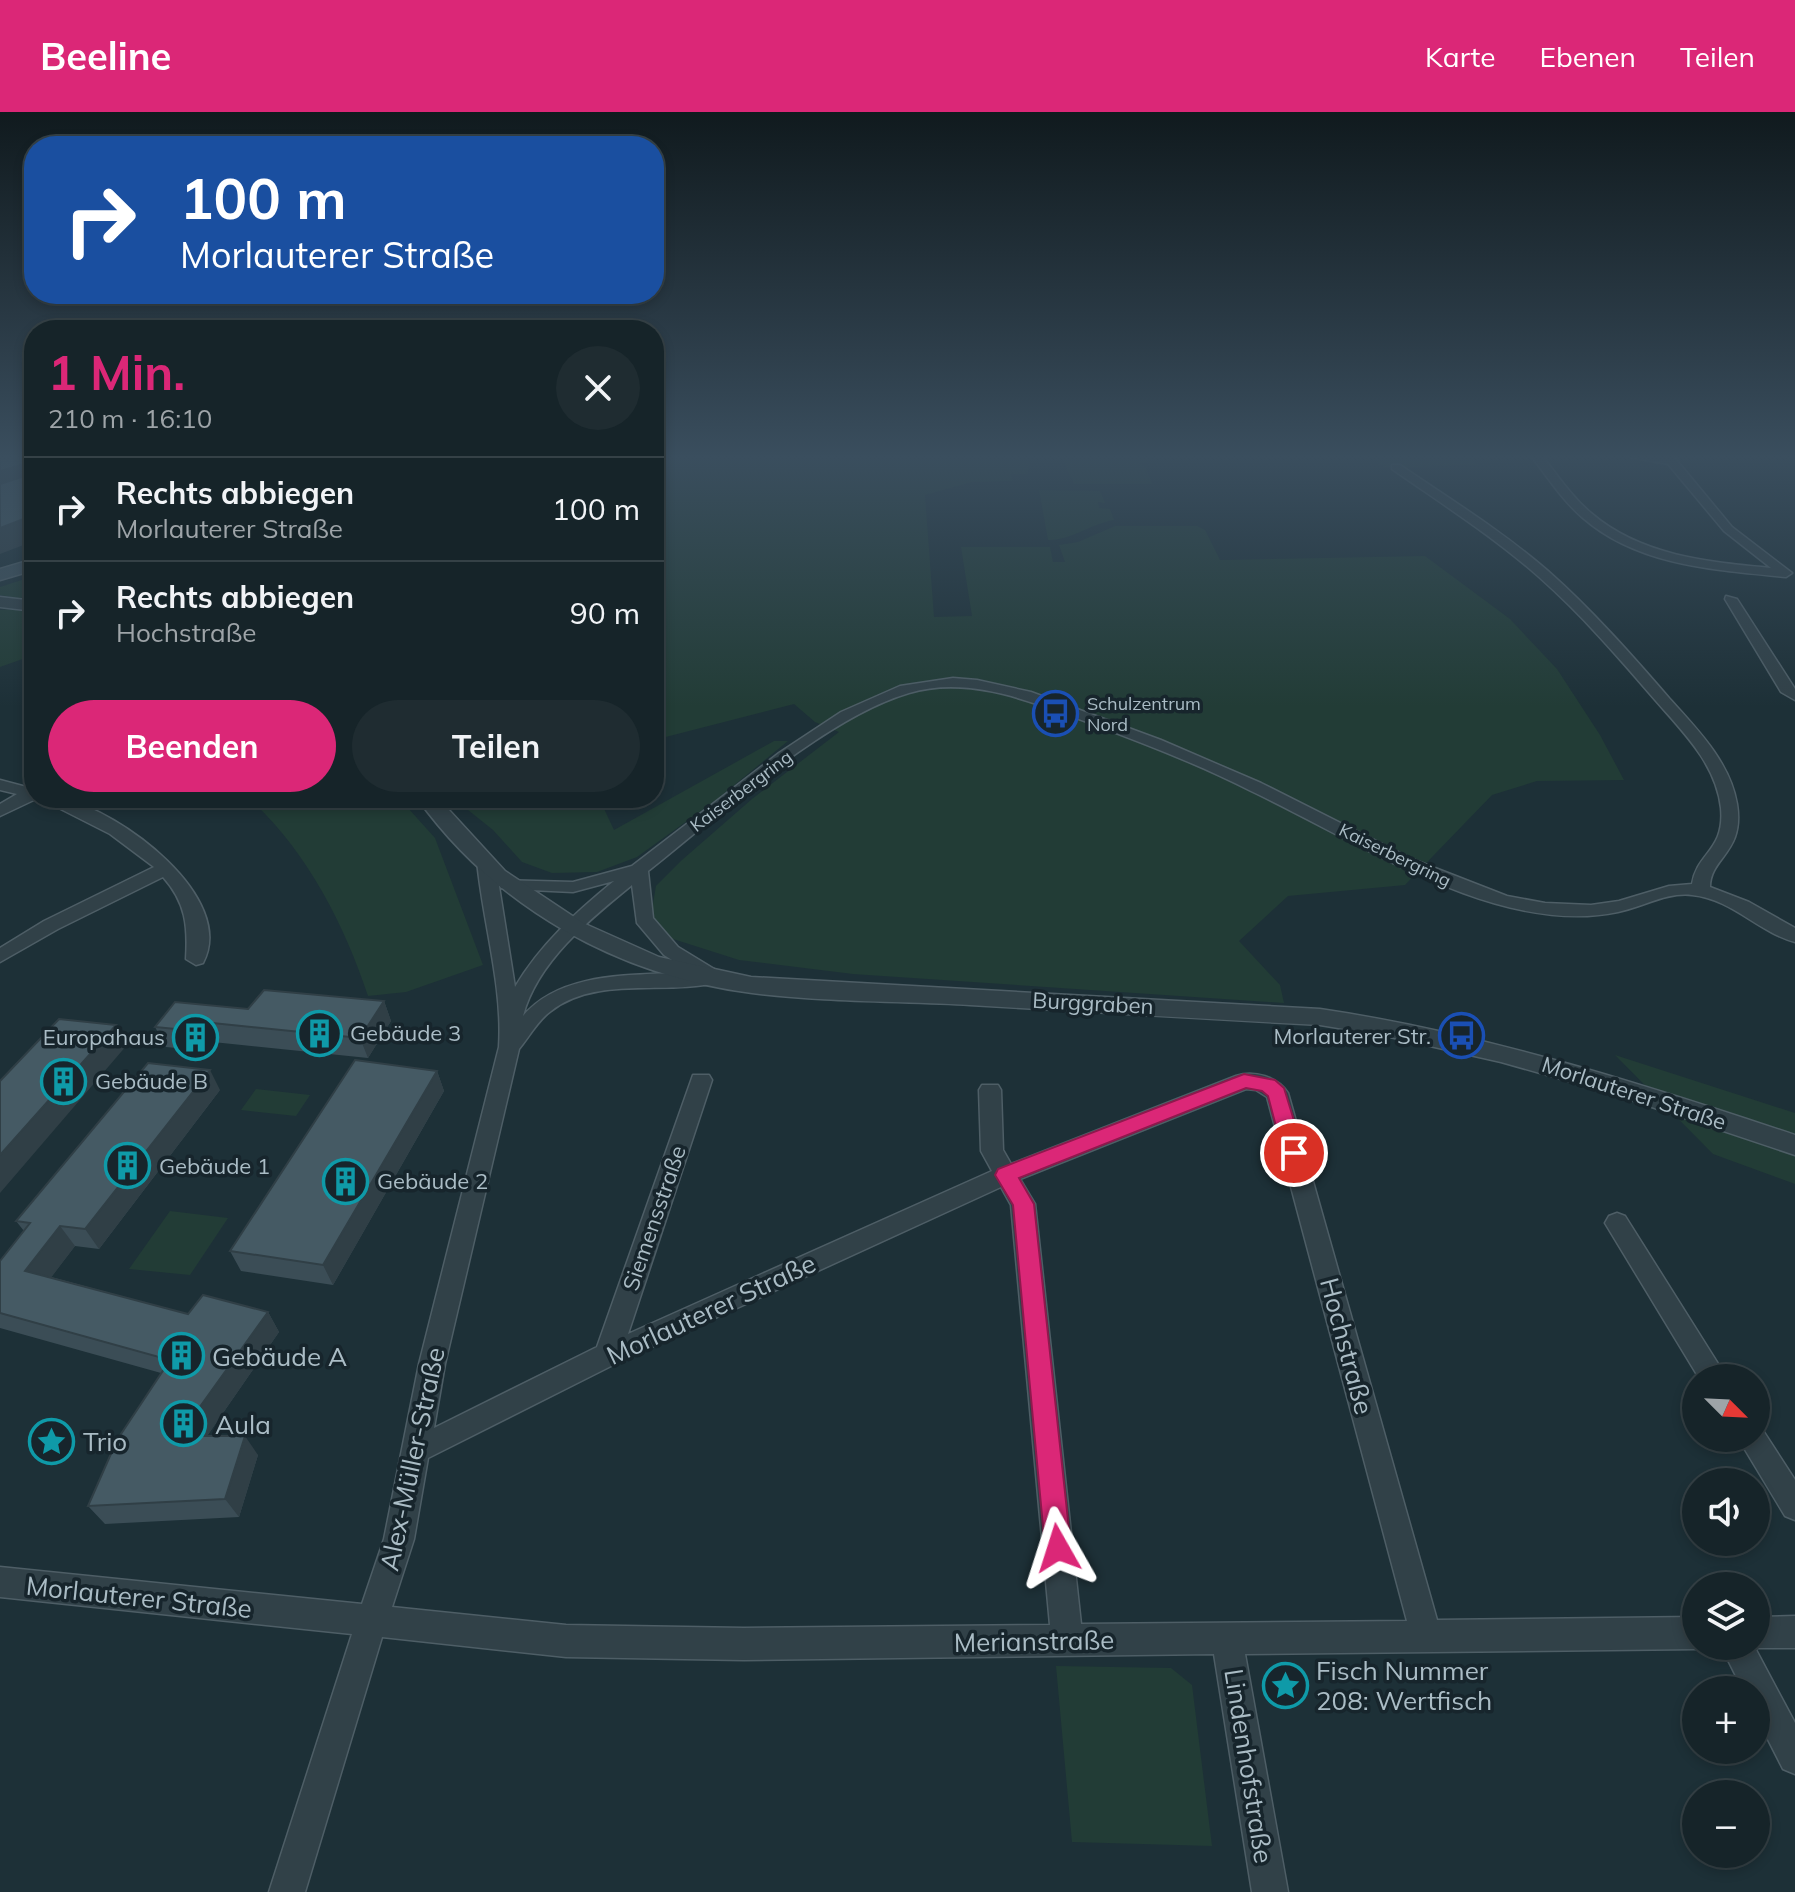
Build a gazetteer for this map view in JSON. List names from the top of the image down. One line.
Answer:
{"streets":{"street":["Kaiserbergring","Burggraben","Morlauterer Straße","Siemensstraße","Hochstraße","Alex-Müller-Straße","Merianstraße","Lindenhofstraße"]},"crossings":[["Kaiserbergring","Burggraben"],["Kaiserbergring","Alex-Müller-Straße"],["Burggraben","Morlauterer Straße"],["Burggraben","Alex-Müller-Straße"],["Morlauterer Straße","Siemensstraße"],["Morlauterer Straße","Hochstraße"],["Morlauterer Straße","Alex-Müller-Straße"],["Morlauterer Straße","Merianstraße"],["Hochstraße","Merianstraße"],["Alex-Müller-Straße","Merianstraße"],["Merianstraße","Lindenhofstraße"]],"places":{"bus stop":["Schulzentrum Nord","Morlauterer Str."],"building":["Gebäude 3","Europahaus","Gebäude B","Gebäude 1","Gebäude 2","Gebäude A","Aula"],"place":["Trio","Fisch Nummer 208: Wertfisch"]},"north":"bottom right","page":{"header":"Beeline","nav":["Karte","Ebenen","Teilen"],"turn":["100 m","Morlauterer Straße"],"heading":["1 Min.","210 m · 16:10"],"list":[{"name":"Rechts abbiegen","note":"Morlauterer Straße","value":"100 m"},{"name":"Rechts abbiegen","note":"Hochstraße","value":"90 m"}],"buttons":["Beenden","Teilen"],"map_buttons":["+","−"]}}
